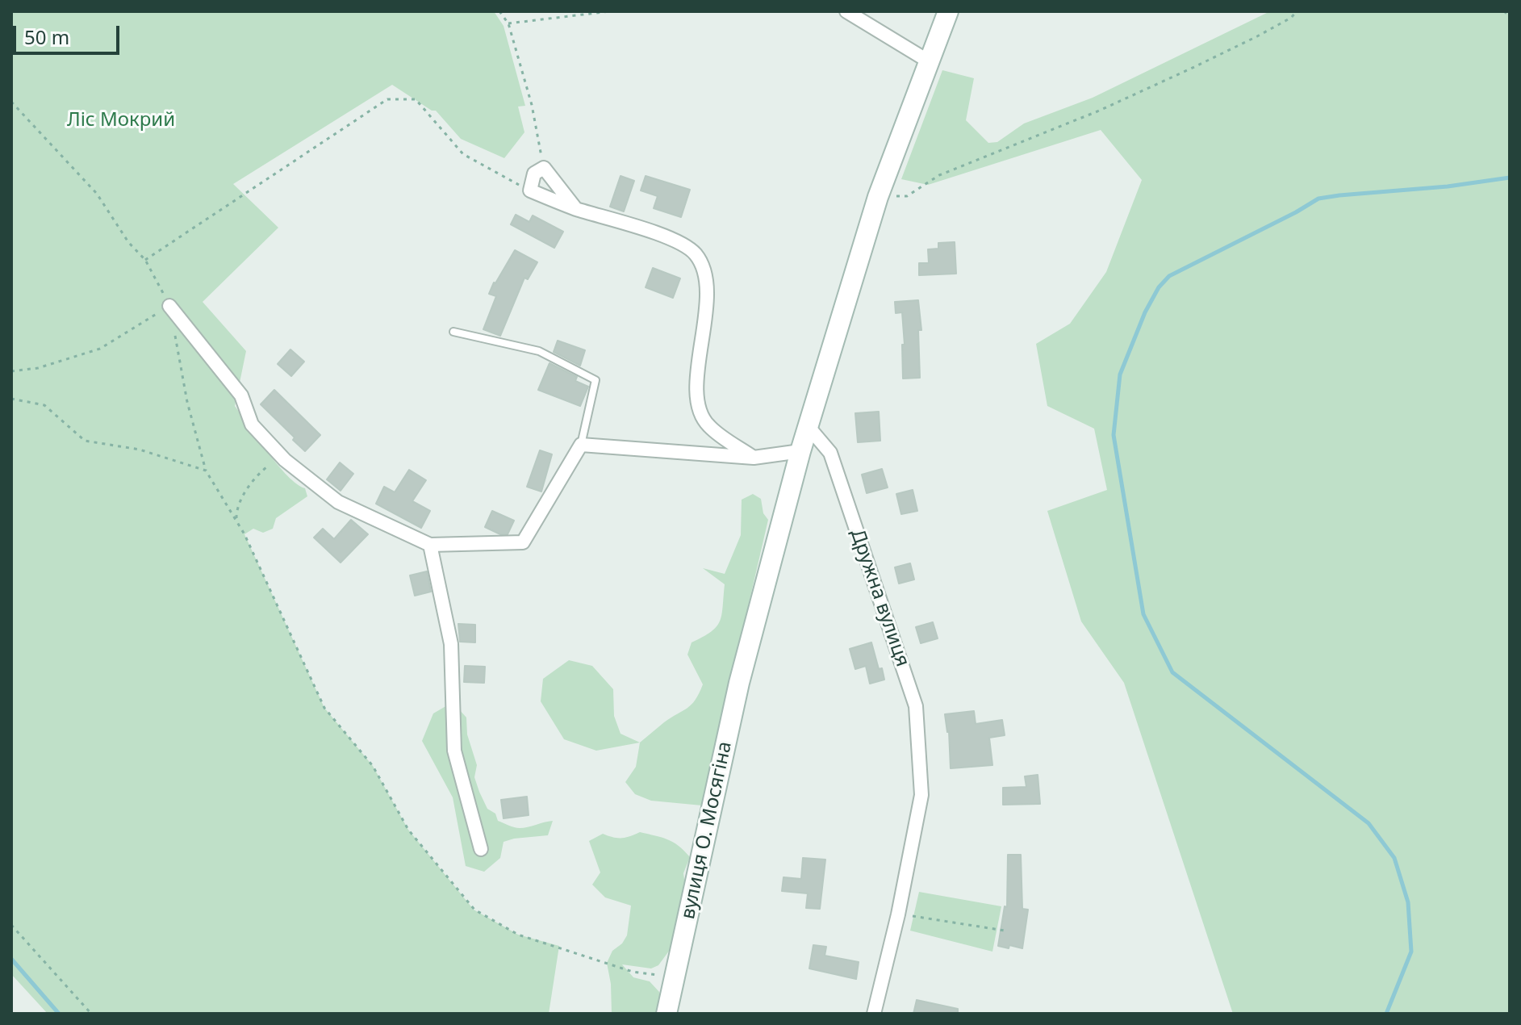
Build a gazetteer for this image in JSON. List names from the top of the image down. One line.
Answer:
{"streets":{"main road":["вулиця О. Мосягіна"],"street":["Дружна вулиця"]},"crossings":[["Дружна вулиця","вулиця О. Мосягіна"]],"parks":["Ліс Мокрий"],"scale_bar":"50 m"}
